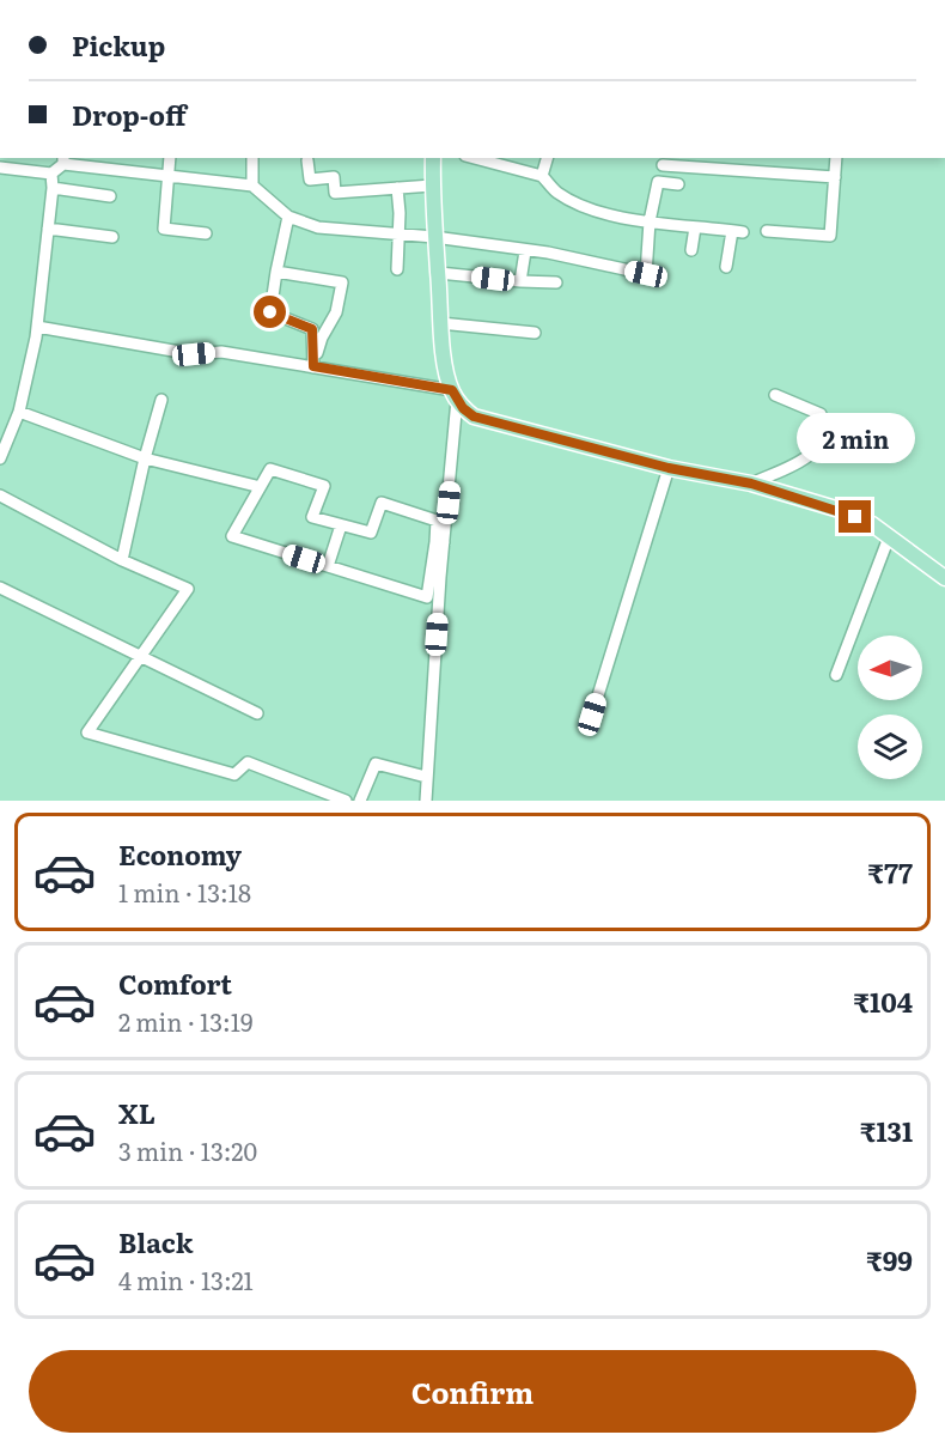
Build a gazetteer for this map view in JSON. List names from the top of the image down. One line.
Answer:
{"north":"left","page":{"banner":["Pickup","Drop-off"],"bubble":"2 min","list":[{"name":"Economy","note":"1 min · 13:18","value":"₹77"},{"name":"Comfort","note":"2 min · 13:19","value":"₹104"},{"name":"XL","note":"3 min · 13:20","value":"₹131"},{"name":"Black","note":"4 min · 13:21","value":"₹99"}],"buttons":"Confirm"}}
